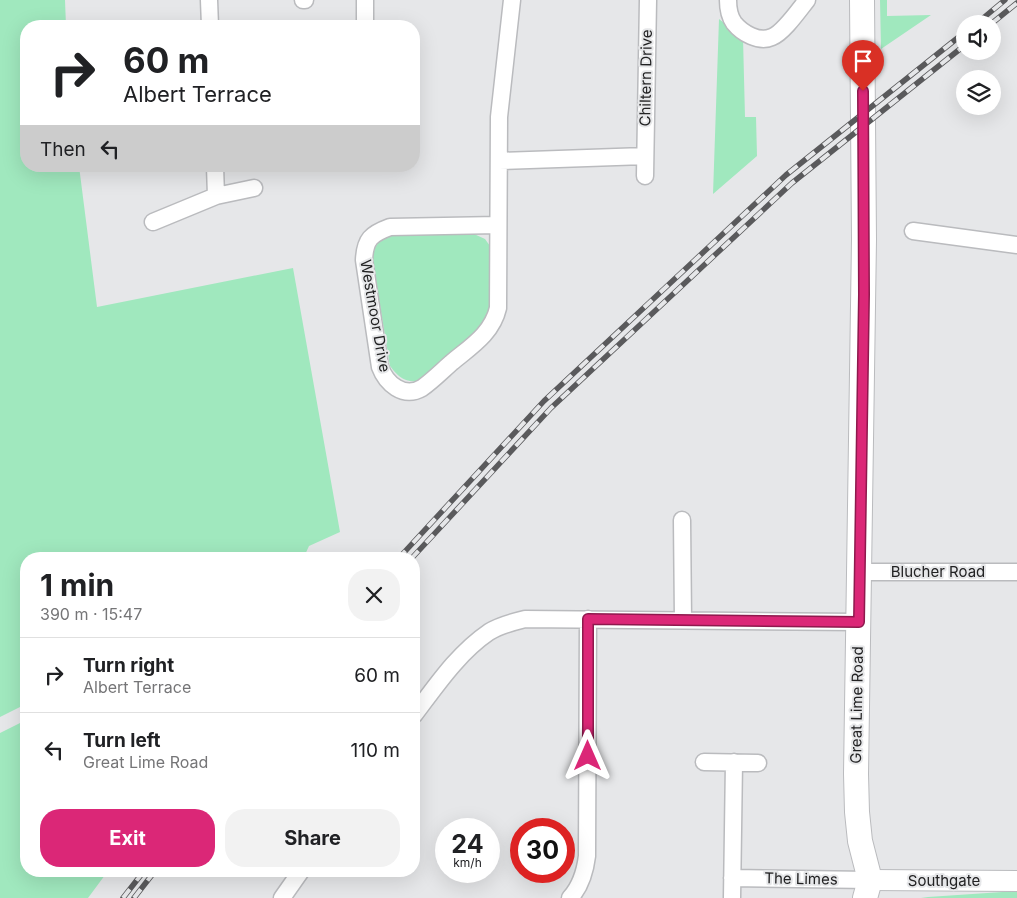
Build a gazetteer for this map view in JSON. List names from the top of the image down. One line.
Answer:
{"streets":{"main road":["Great Lime Road"],"street":["Chiltern Drive","Westmoor Drive","Blucher Road","The Limes","Southgate"]},"crossings":[["Blucher Road","Great Lime Road"],["Great Lime Road","The Limes"],["Great Lime Road","Southgate"],["The Limes","Southgate"]],"page":{"turn":["60 m","Albert Terrace"],"then":"Then","heading":["1 min","390 m · 15:47"],"list":[{"name":"Turn right","note":"Albert Terrace","value":"60 m"},{"name":"Turn left","note":"Great Lime Road","value":"110 m"}],"buttons":["Exit","Share"],"speed":"24 km/h","limit":"30"}}
